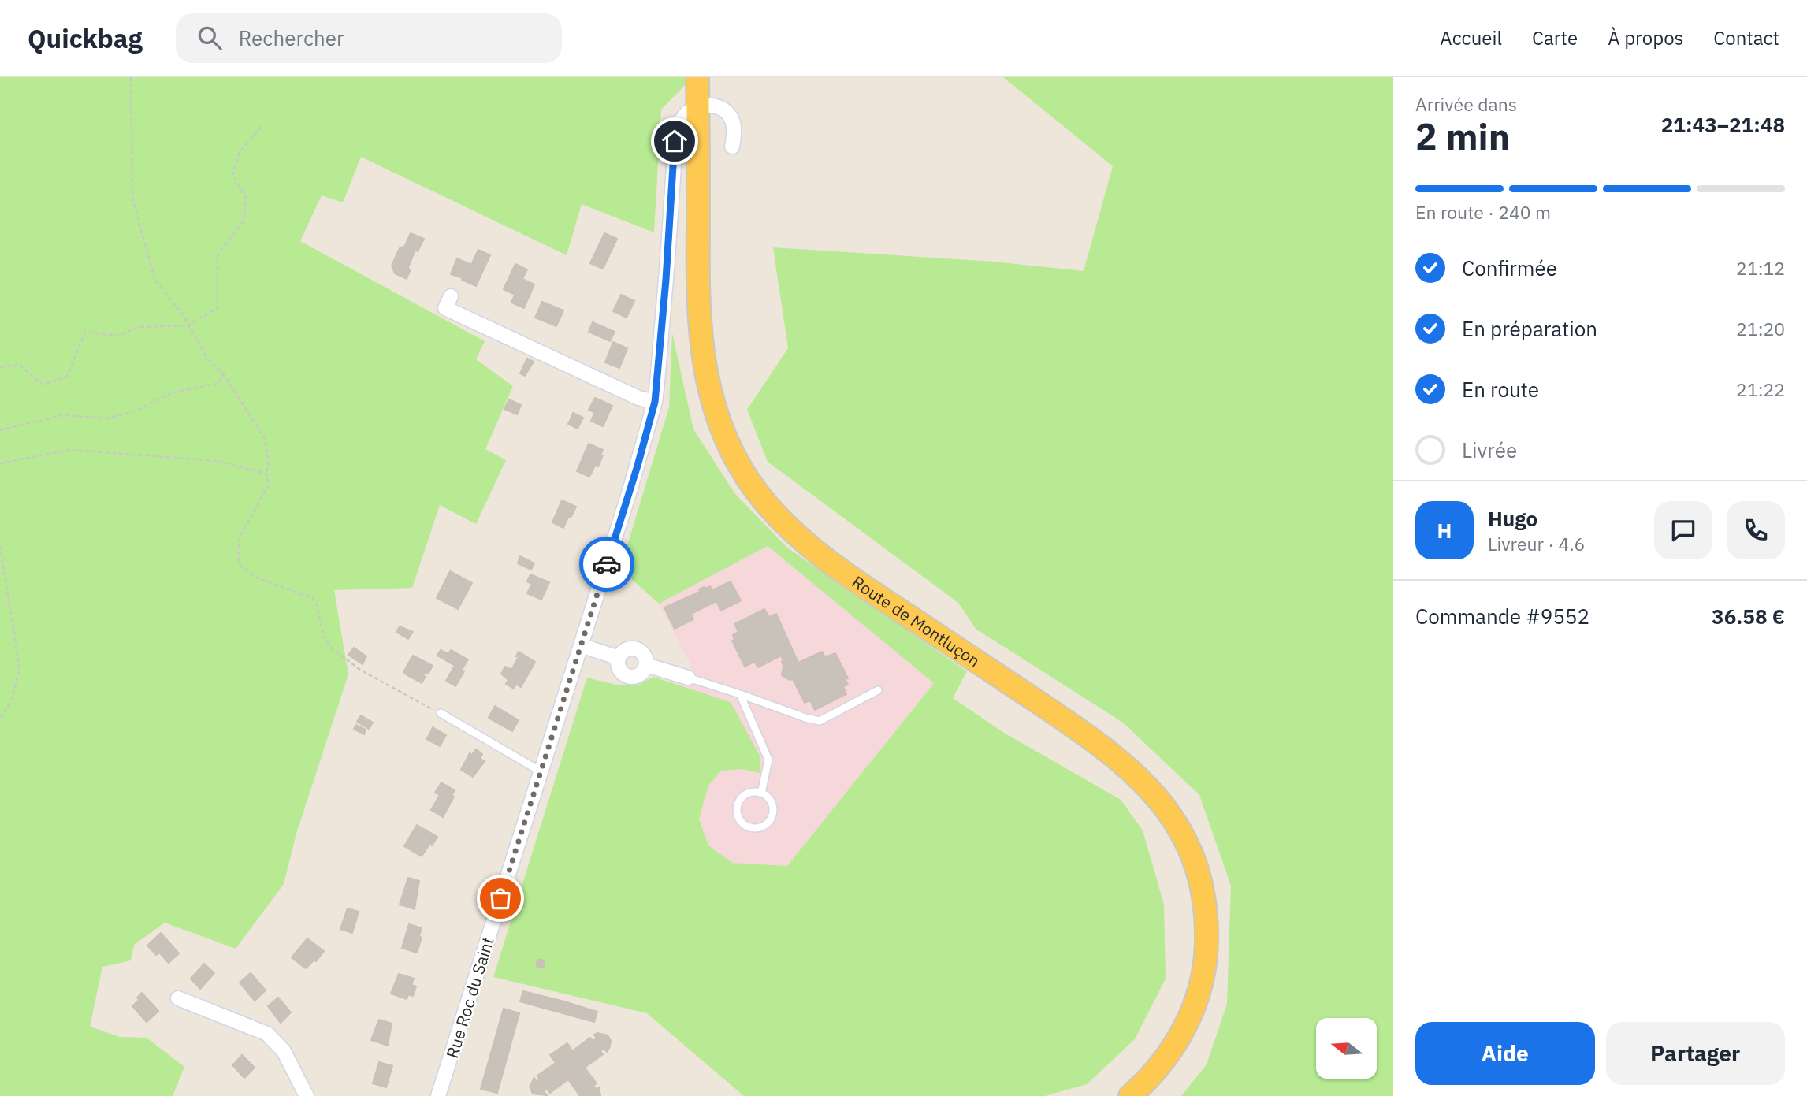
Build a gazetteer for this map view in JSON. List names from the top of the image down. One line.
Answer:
{"streets":{"main road":["Route de Montluçon"],"street":["Rue Roc du Saint"]},"crossings":[["Route de Montluçon","Rue Roc du Saint"]],"north":"left","page":{"header":"Quickbag","search":"Rechercher","nav":["Accueil","Carte","À propos","Contact"],"heading":["2 min","Arrivée dans","21:43–21:48"],"panel":["Hugo","Livreur · 4.6","Commande #9552","36.58 €"],"bar":"En route · 240 m","list":[["Confirmée","21:12"],["En préparation","21:20"],["En route","21:22"],"Livrée"],"round":"H","buttons":["Aide","Partager"]}}
